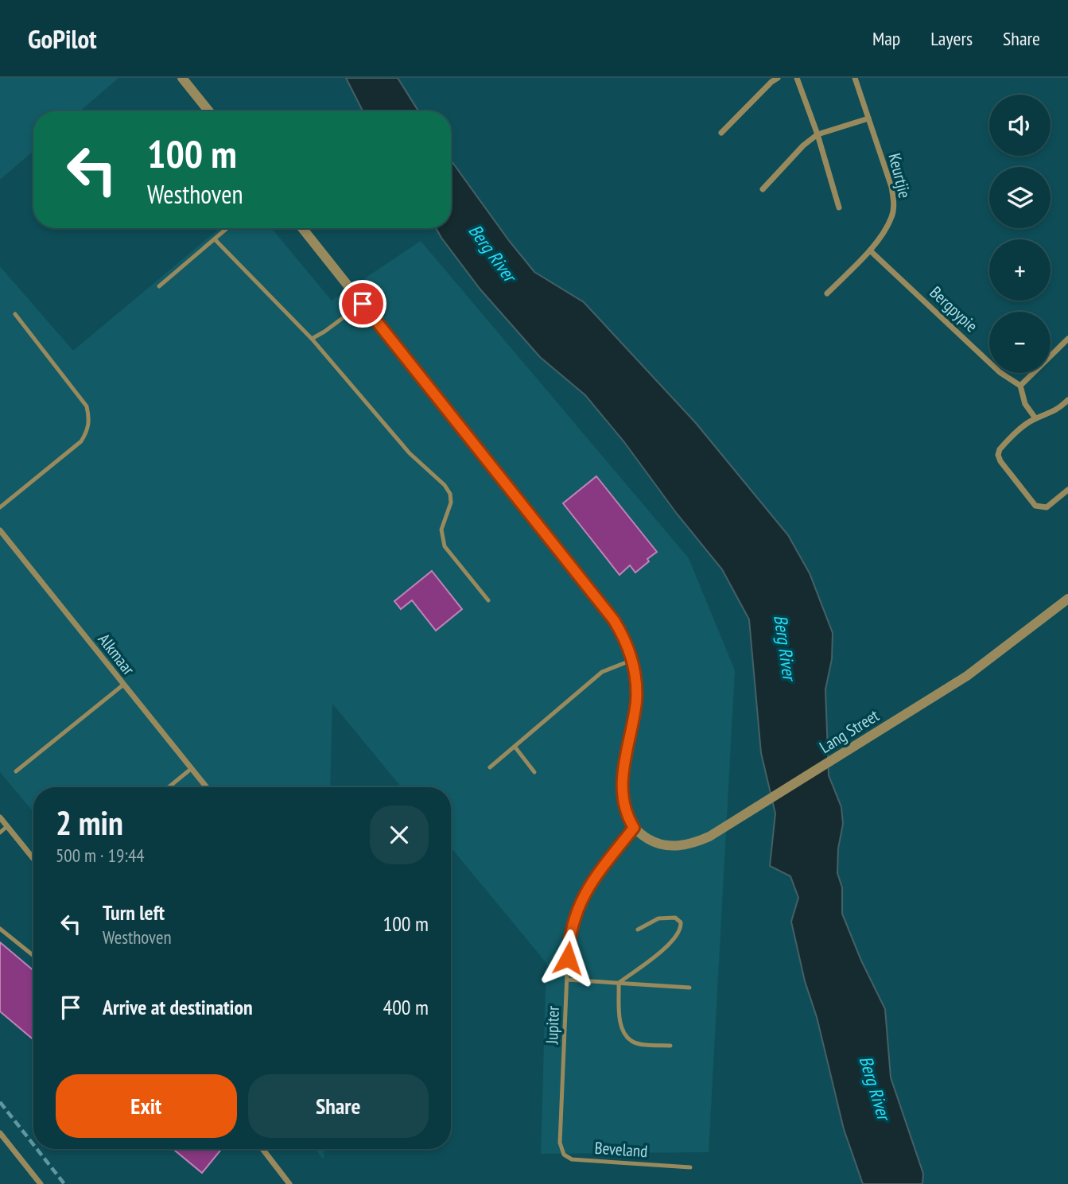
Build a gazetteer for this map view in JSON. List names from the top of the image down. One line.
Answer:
{"streets":{"street":["Keurtjie","Bergpypie","Alkmaar","Lang Street"],"lane":["Jupiter","Beveland"]},"crossings":[["Keurtjie","Bergpypie"],["Lang Street","Jupiter"],["Jupiter","Beveland"]],"water":["Berg River"],"page":{"header":"GoPilot","nav":["Map","Layers","Share"],"map_buttons":["+","−"],"turn":["100 m","Westhoven"],"heading":["2 min","500 m · 19:44"],"list":[{"name":"Turn left","note":"Westhoven","value":"100 m"},{"name":"Arrive at destination","value":"400 m"}],"buttons":["Exit","Share"]}}
